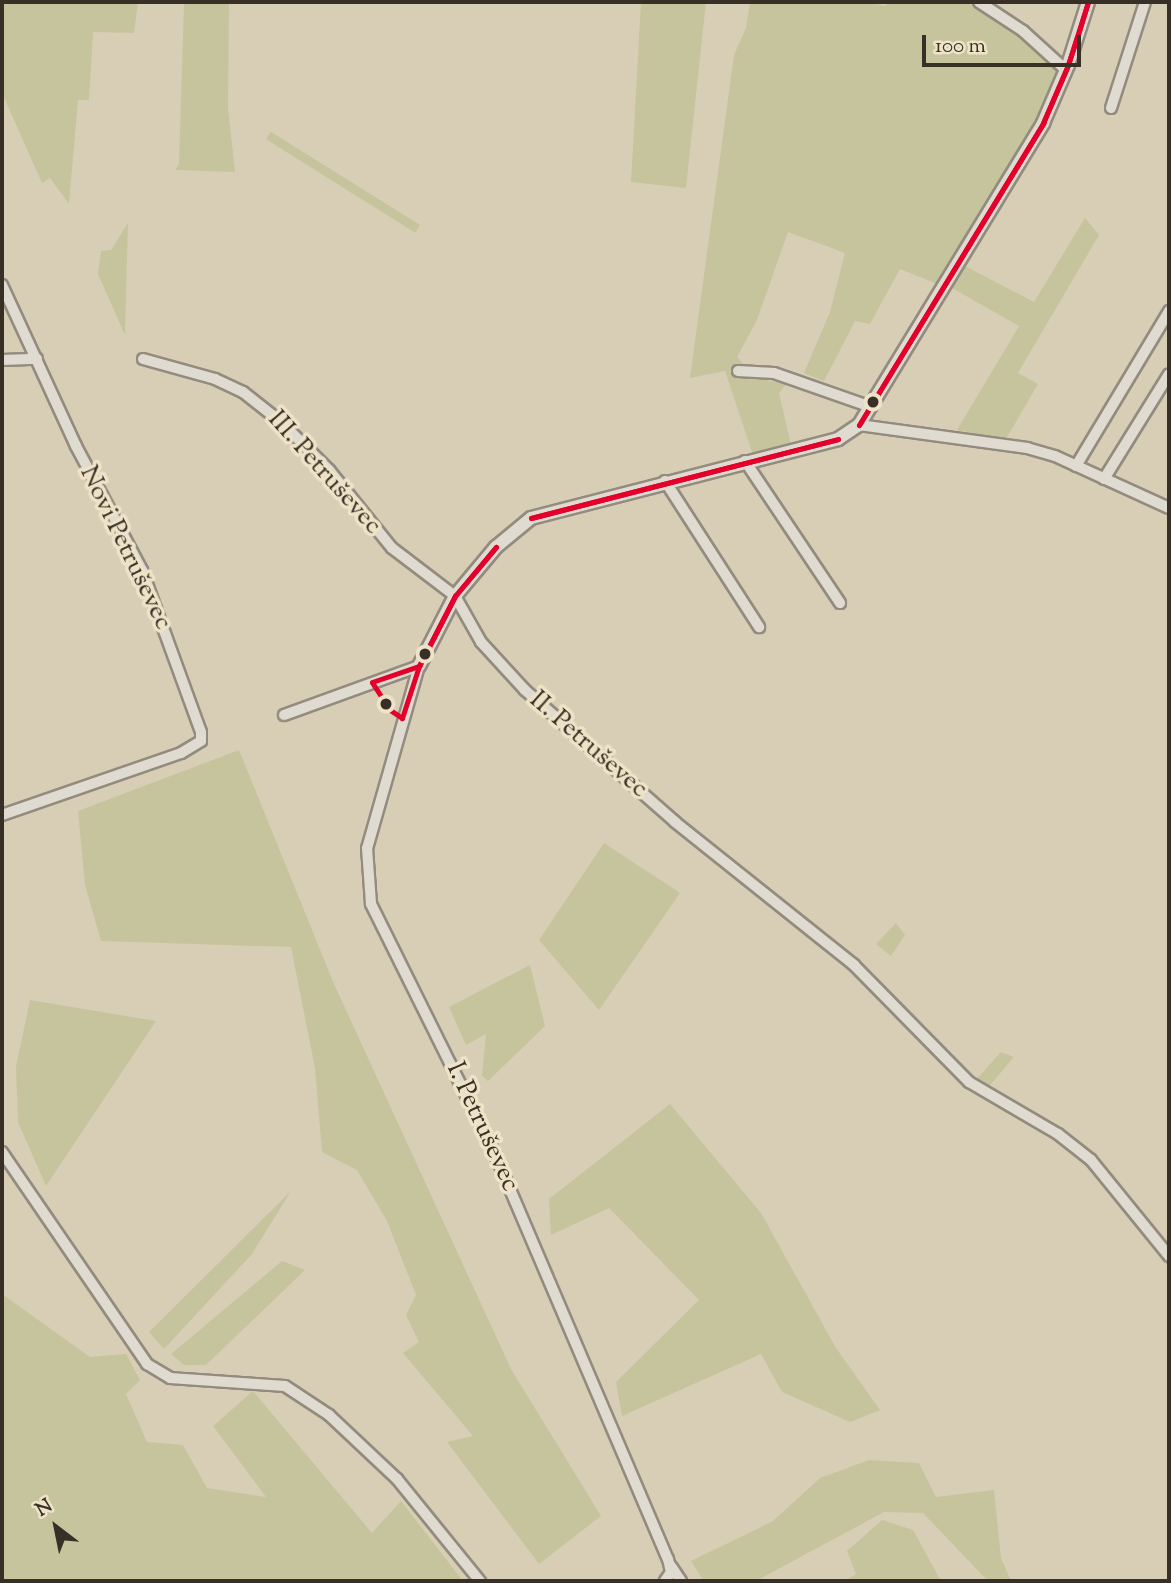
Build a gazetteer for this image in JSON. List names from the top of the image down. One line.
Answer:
{"streets":{"street":["III. Petruševec","Novi Petruševec","II. Petruševec","I. Petruševec"]},"crossings":[["III. Petruševec","II. Petruševec"],["III. Petruševec","I. Petruševec"],["II. Petruševec","I. Petruševec"]],"scale_bar":"100 m","north":"top left"}
